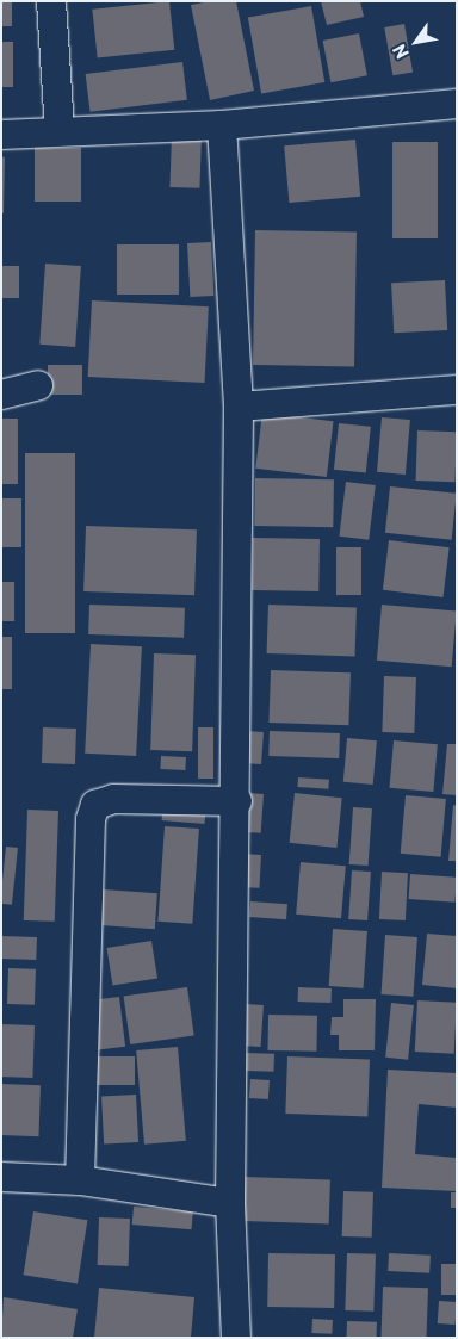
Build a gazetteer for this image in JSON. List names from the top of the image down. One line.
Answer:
{"north":"bottom left"}
